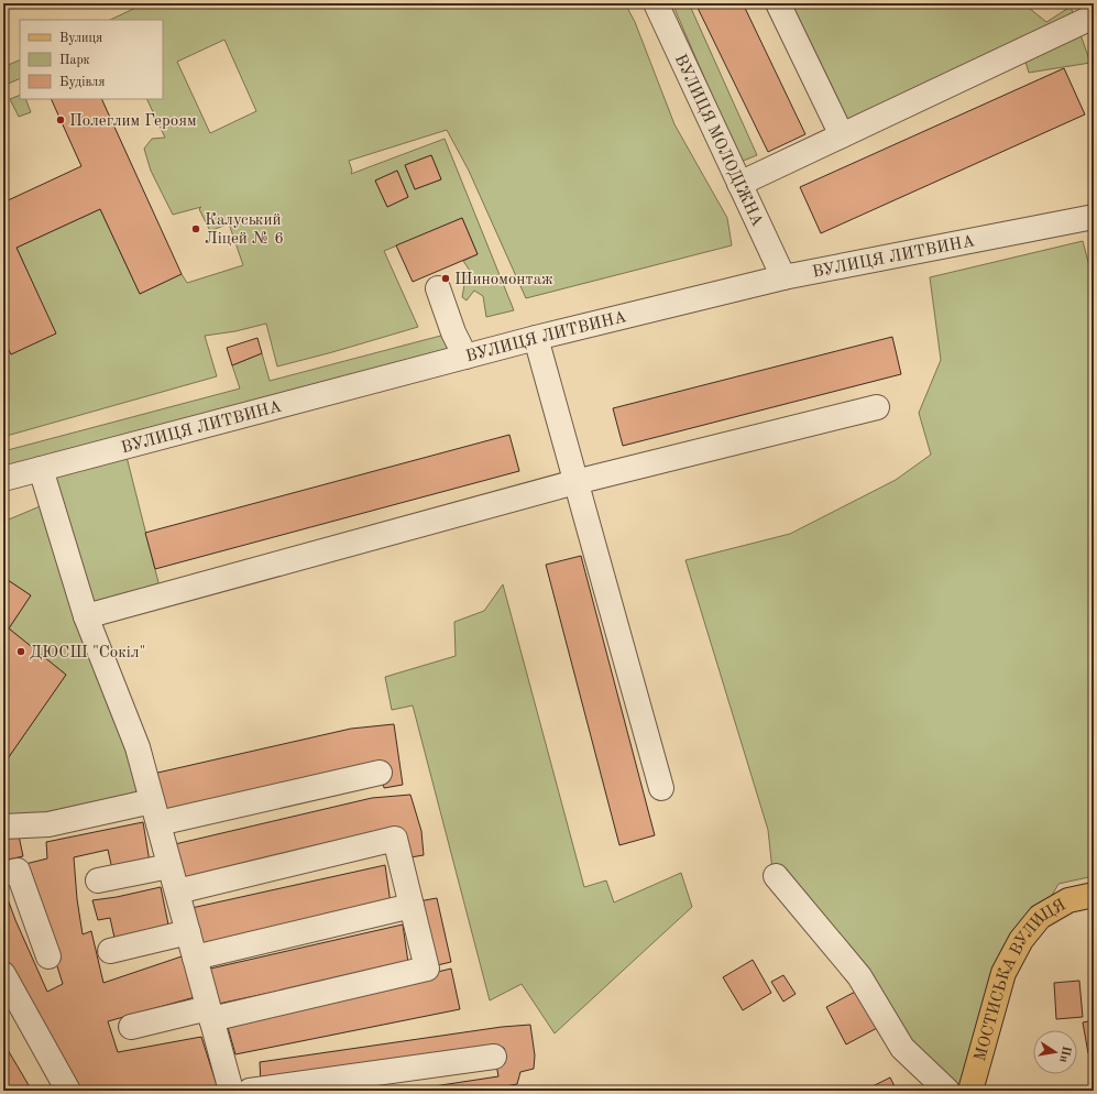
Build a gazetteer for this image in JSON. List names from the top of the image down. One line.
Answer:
{"streets":{"main road":["МОСТИСЬКА ВУЛИЦЯ"],"street":["ВУЛИЦЯ МОЛОДІЖНА","ВУЛИЦЯ ЛИТВИНА"]},"crossings":[["ВУЛИЦЯ МОЛОДІЖНА","ВУЛИЦЯ ЛИТВИНА"]],"places":["Полеглим Героям","Калуський Ліцей № 6","Шиномонтаж","ДЮСШ \"Сокіл\""],"legend":["Вулиця","Парк","Будівля"],"north":"right"}
